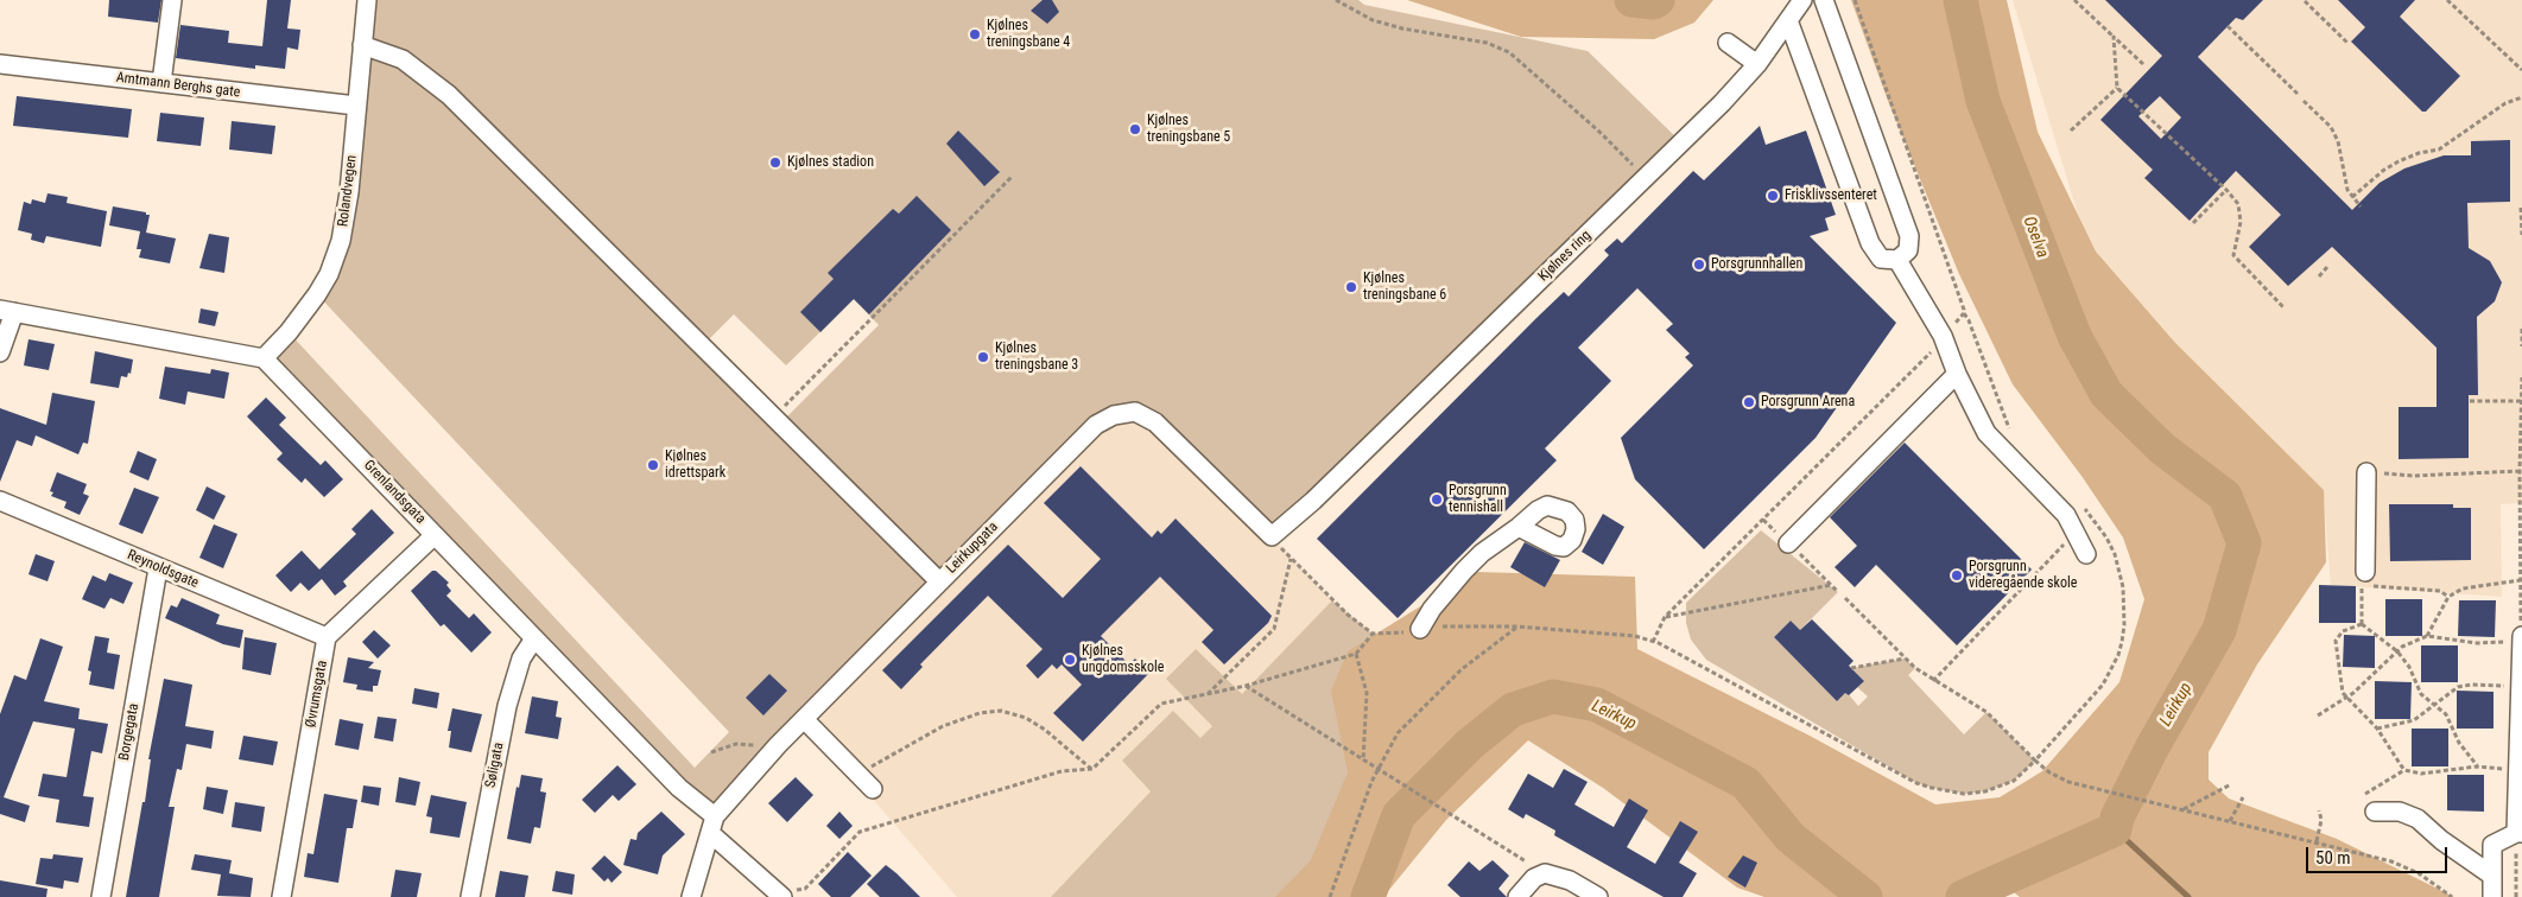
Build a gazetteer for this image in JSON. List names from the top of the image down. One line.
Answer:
{"streets":{"street":["Amtmann Berghs gate","Rolandvegen","Kjølnes ring","Grenlandsgata","Leirkupgata","Reynoldsgate","Øvrumsgata","Borgegata","Søligata"]},"crossings":[["Amtmann Berghs gate","Rolandvegen"],["Rolandvegen","Grenlandsgata"],["Kjølnes ring","Leirkupgata"],["Grenlandsgata","Leirkupgata"],["Grenlandsgata","Søligata"],["Reynoldsgate","Øvrumsgata"],["Reynoldsgate","Borgegata"]],"water":["Oselva","Leirkup"],"places":["Kjølnes treningsbane 4","Kjølnes treningsbane 5","Kjølnes stadion","Frisklivssenteret","Porsgrunnhallen","Kjølnes treningsbane 6","Kjølnes treningsbane 3","Porsgrunn Arena","Kjølnes idrettspark","Porsgrunn tennishall","Porsgrunn videregående skole","Kjølnes ungdomsskole"],"scale_bar":"50 m"}
